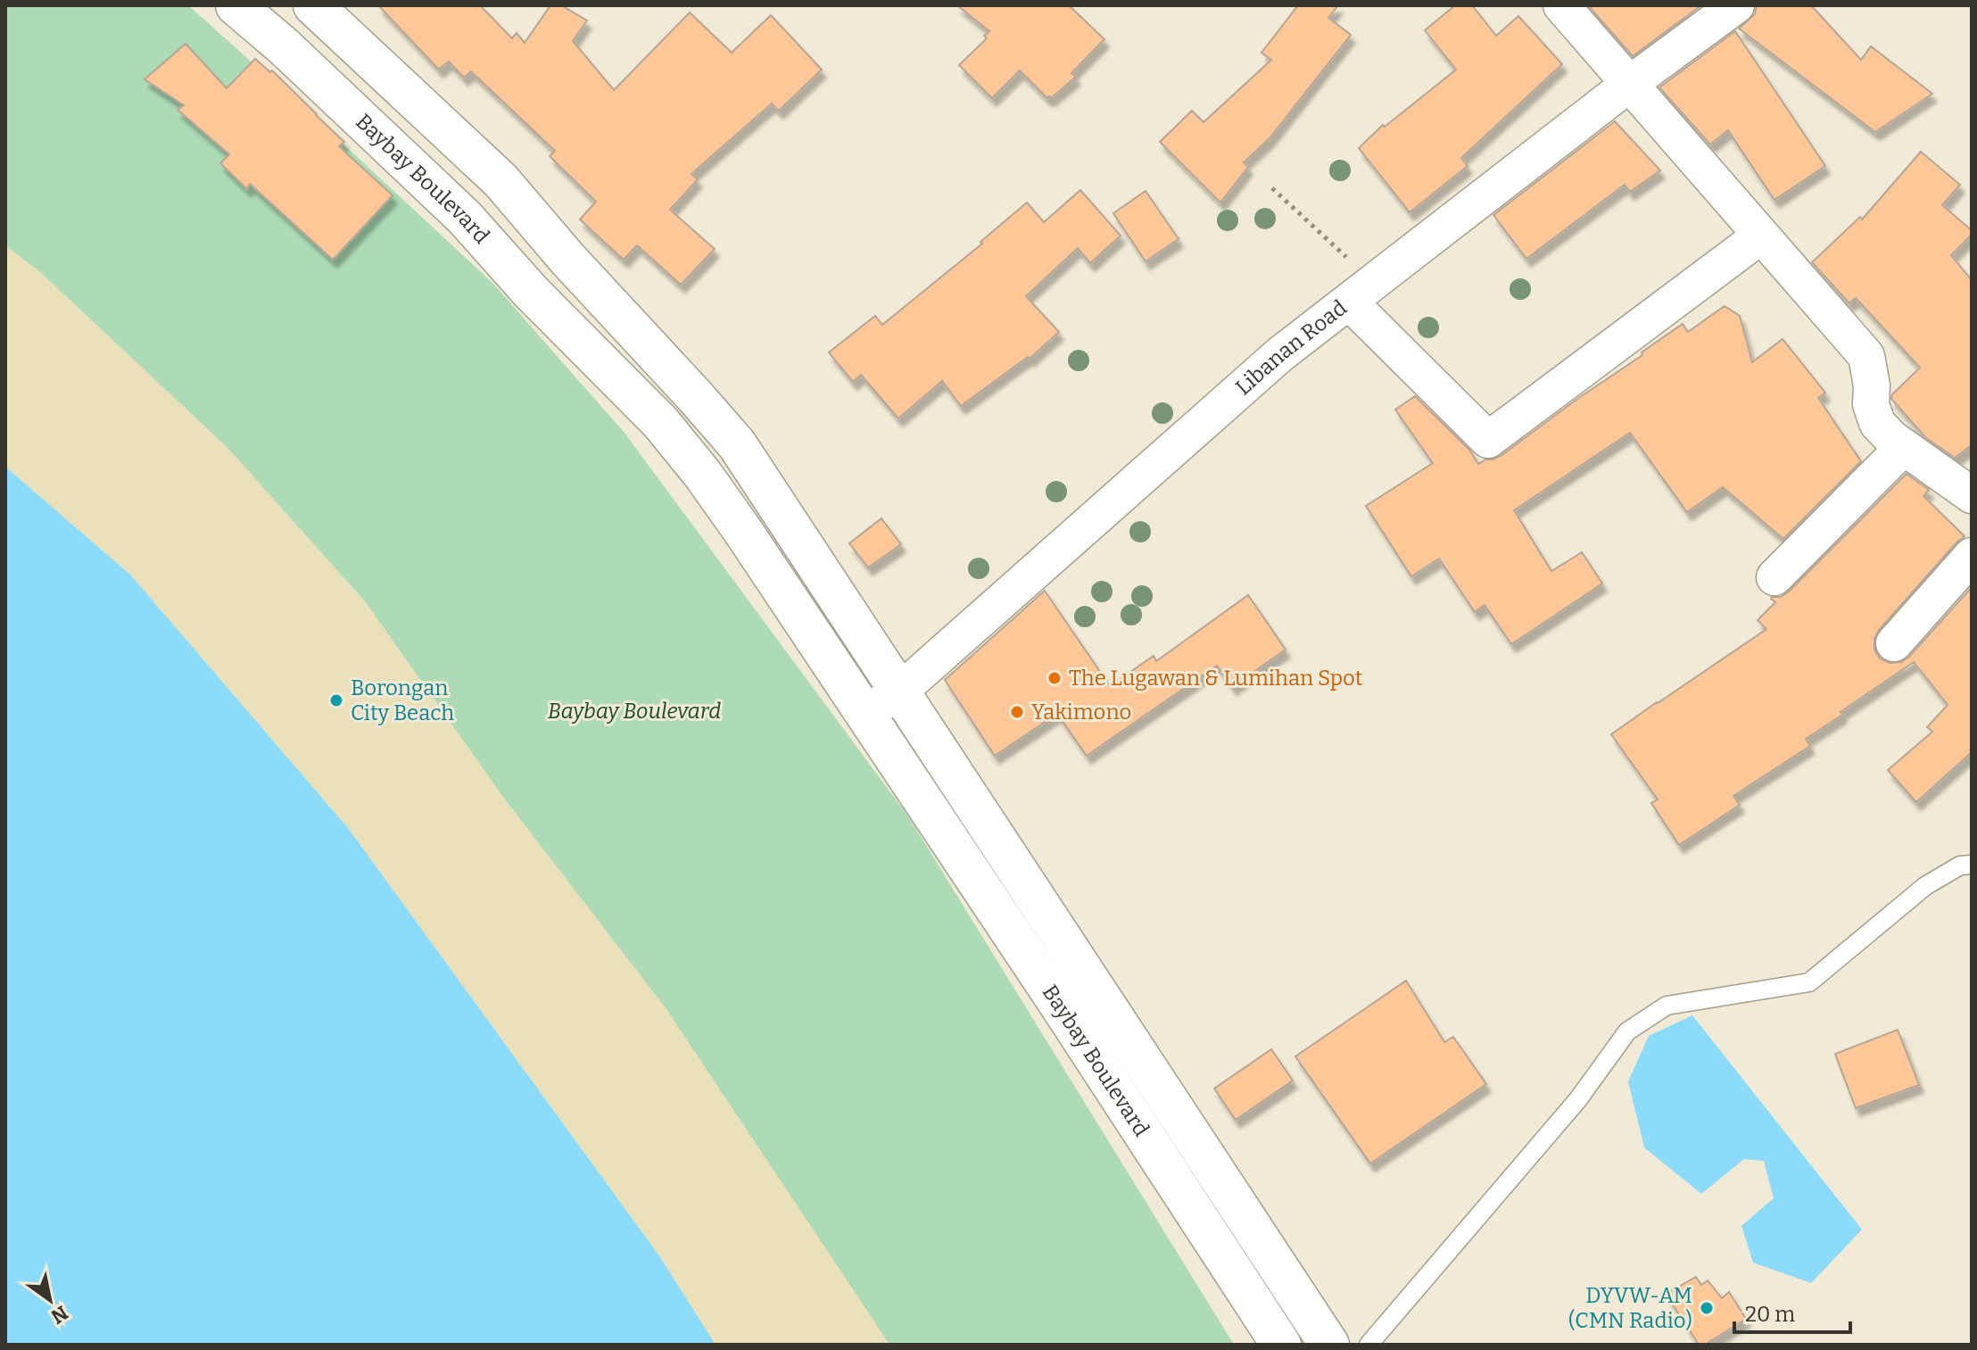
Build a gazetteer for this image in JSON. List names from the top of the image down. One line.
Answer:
{"streets":{"street":["Baybay Boulevard","Libanan Road"]},"crossings":[["Baybay Boulevard","Libanan Road"]],"parks":["Baybay Boulevard"],"places":["The Lugawan & Lumihan Spot","Borongan City Beach","Yakimono","DYVW-AM (CMN Radio)"],"scale_bar":"20 m","north":"bottom right"}
